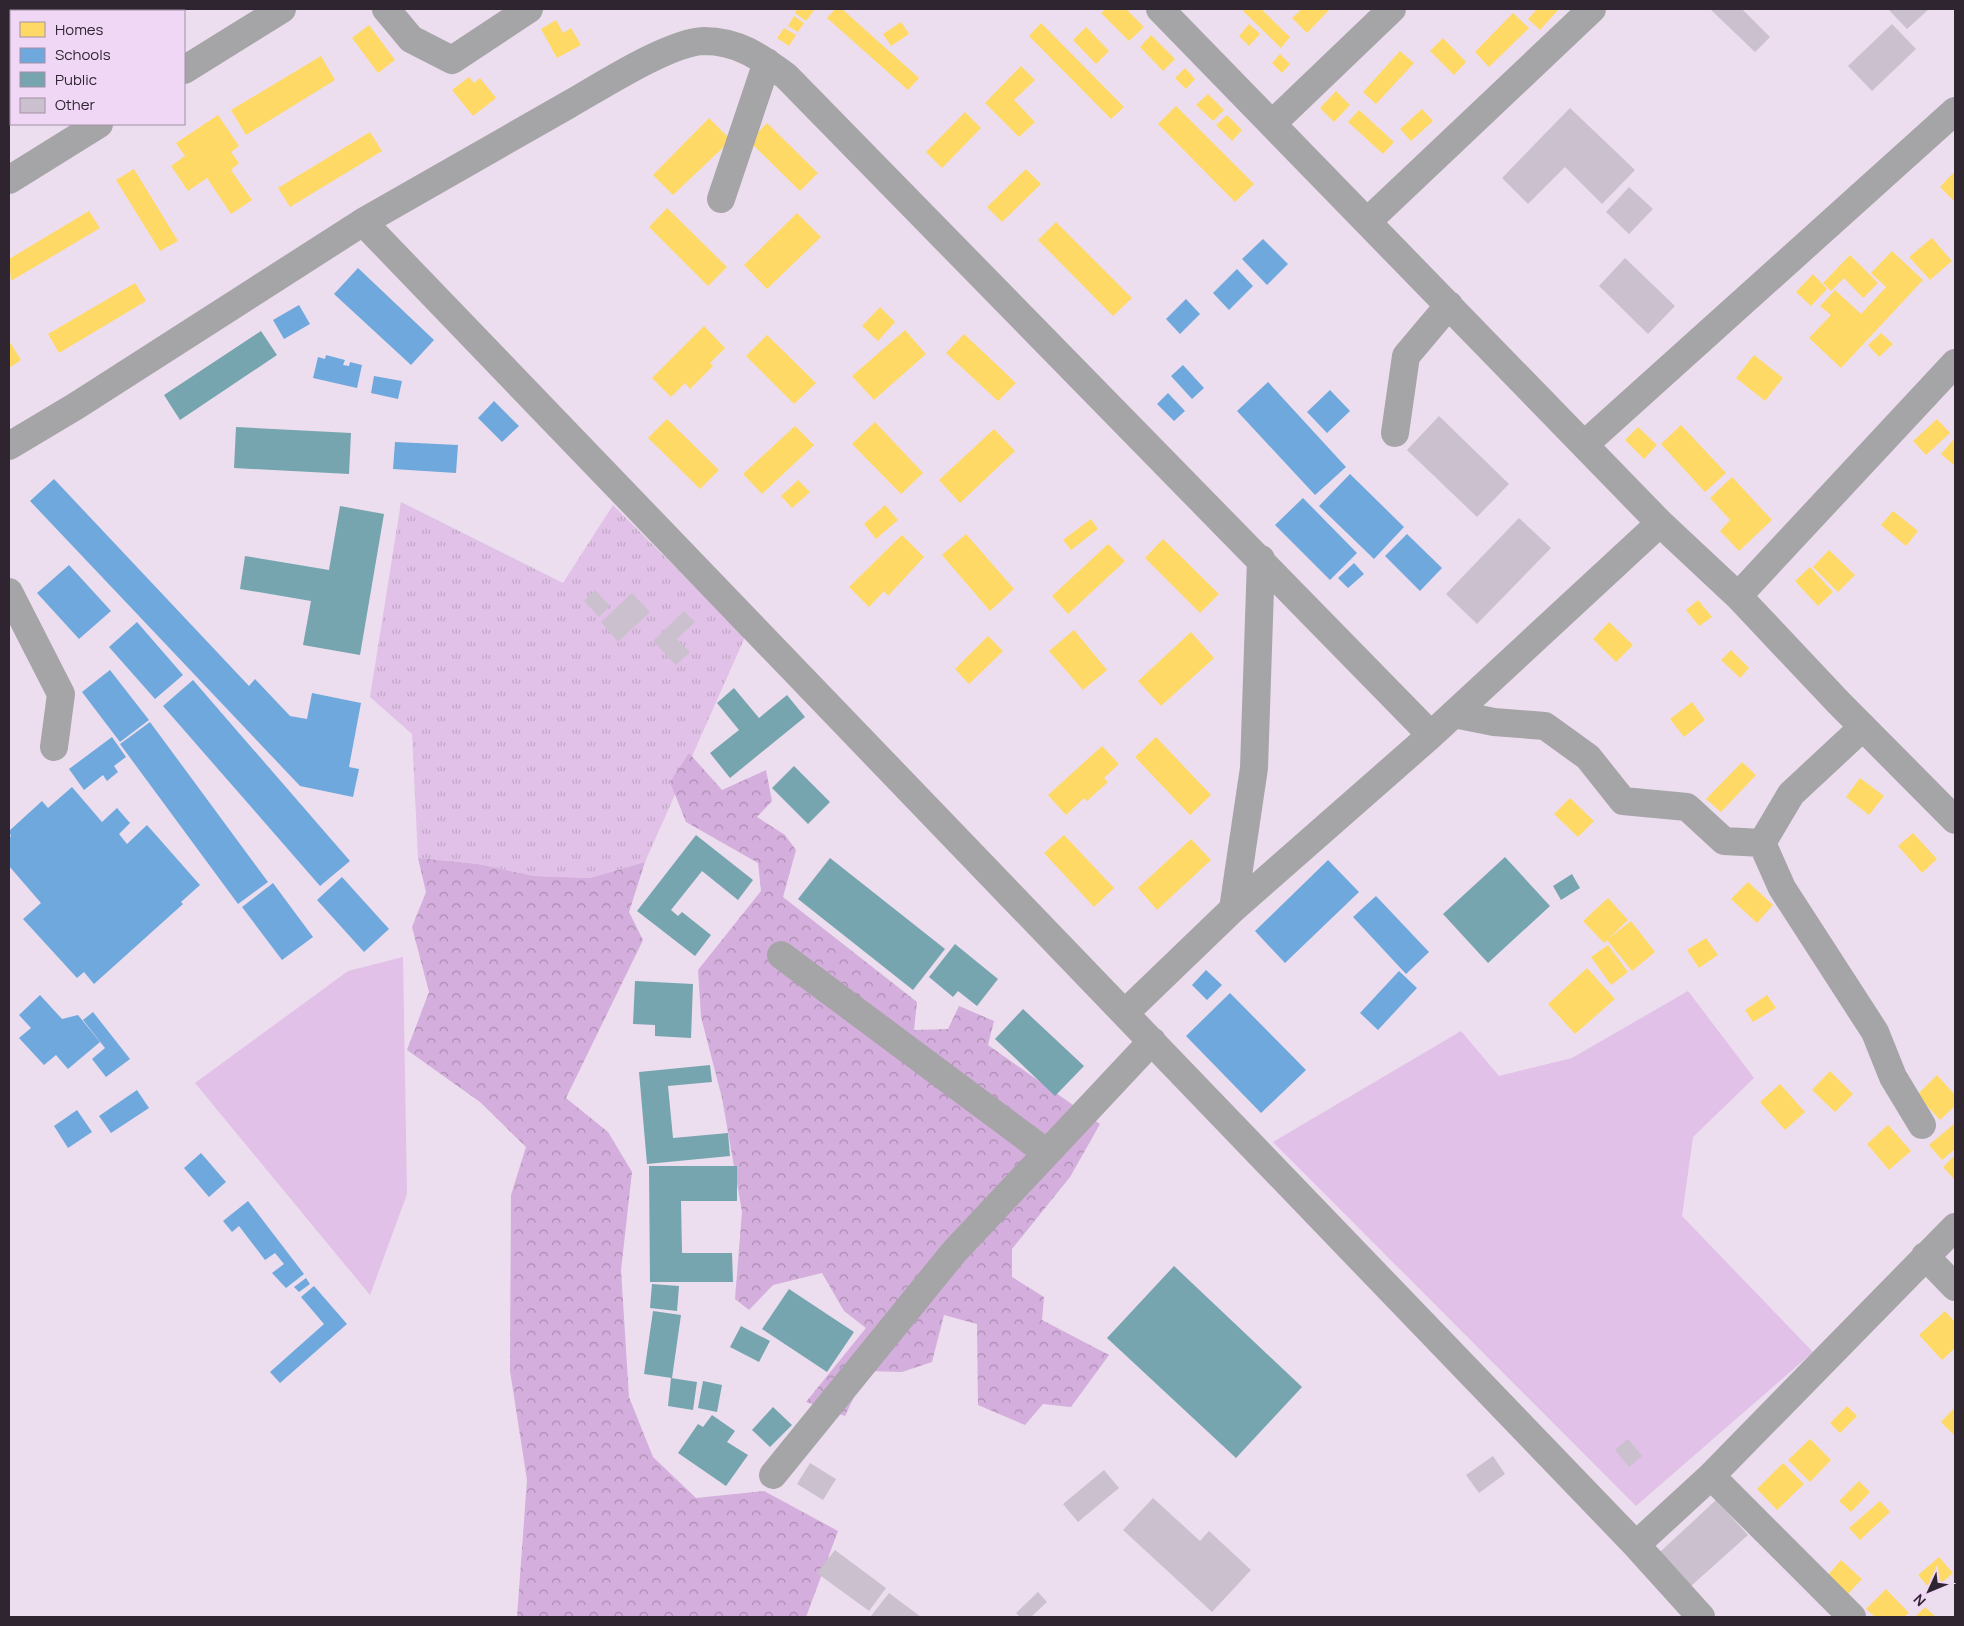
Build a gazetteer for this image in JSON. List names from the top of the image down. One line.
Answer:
{"legend":["Homes","Schools","Public","Other"],"north":"bottom left"}
